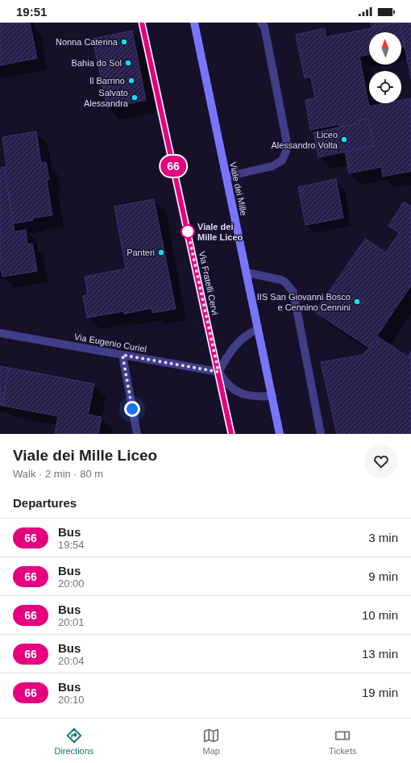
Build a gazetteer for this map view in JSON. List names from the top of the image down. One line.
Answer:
{"streets":{"main road":["Viale dei Mille"],"street":["Via Fratelli Cervi","Via Eugenio Curiel"]},"crossings":[["Via Fratelli Cervi","Via Eugenio Curiel"]],"places":["Nonna Caterina","Bahia do Sol","Il Barrino","Salvato Alessandra","Liceo Alessandro Volta","Viale dei Mille Liceo","Panteri","IIS San Giovanni Bosco e Cennino Cennini"],"lines":["bus line 66"],"north":"top","page":{"status":"19:51","on_map":"66","heading":[["Viale dei Mille Liceo","Walk · 2 min · 80 m"],"Departures"],"list":[{"mark":"66","name":"Bus","note":"19:54","value":"3 min"},{"mark":"66","name":"Bus","note":"20:00","value":"9 min"},{"mark":"66","name":"Bus","note":"20:01","value":"10 min"},{"mark":"66","name":"Bus","note":"20:04","value":"13 min"},{"mark":"66","name":"Bus","note":"20:10","value":"19 min"}],"tabs":["Directions","Map","Tickets"]}}
